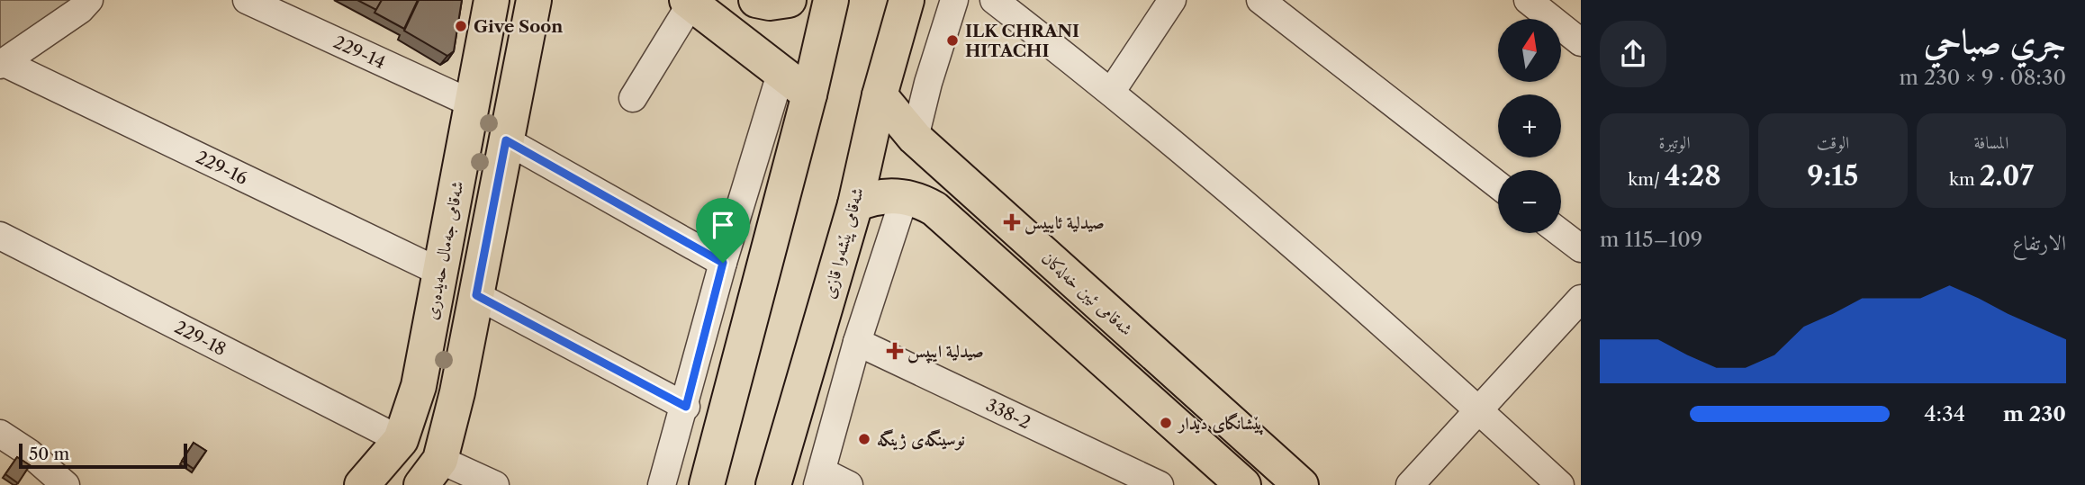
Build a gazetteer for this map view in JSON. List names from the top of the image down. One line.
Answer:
{"streets":{"main road":["شەقامی پێشەوا قازی","شەقامی جەمال حەیدەری","شەقامی ئیبن خەلەکان"],"street":["229-14","229-16","229-18","338-2"]},"crossings":[["229-14","شەقامی جەمال حەیدەری"],["229-16","شەقامی جەمال حەیدەری"],["شەقامی پێشەوا قازی","شەقامی ئیبن خەلەکان"],["شەقامی جەمال حەیدەری","229-18"]],"places":{"other":["Give Soon","ILK CHRANI HITACHI","پێشانگای دیدار","نوسینگەی ژینگە"],"health":["صيدلية ئايبيس","صيدلية ایبپس"]},"scale_bar":"50 m","north":"top","page":{"heading":["جري صباحي","08:30 · 9 × 230 m"],"map_buttons":["+","−"],"stats":[["المسافة","2.07 km"],["الوقت","9:15"],["الوتيرة","4:28 /km"]],"chart":["الارتفاع","109–115 m"],"list":[{"name":"230 m","note":"4:34"}],"scale":"50 m"}}
